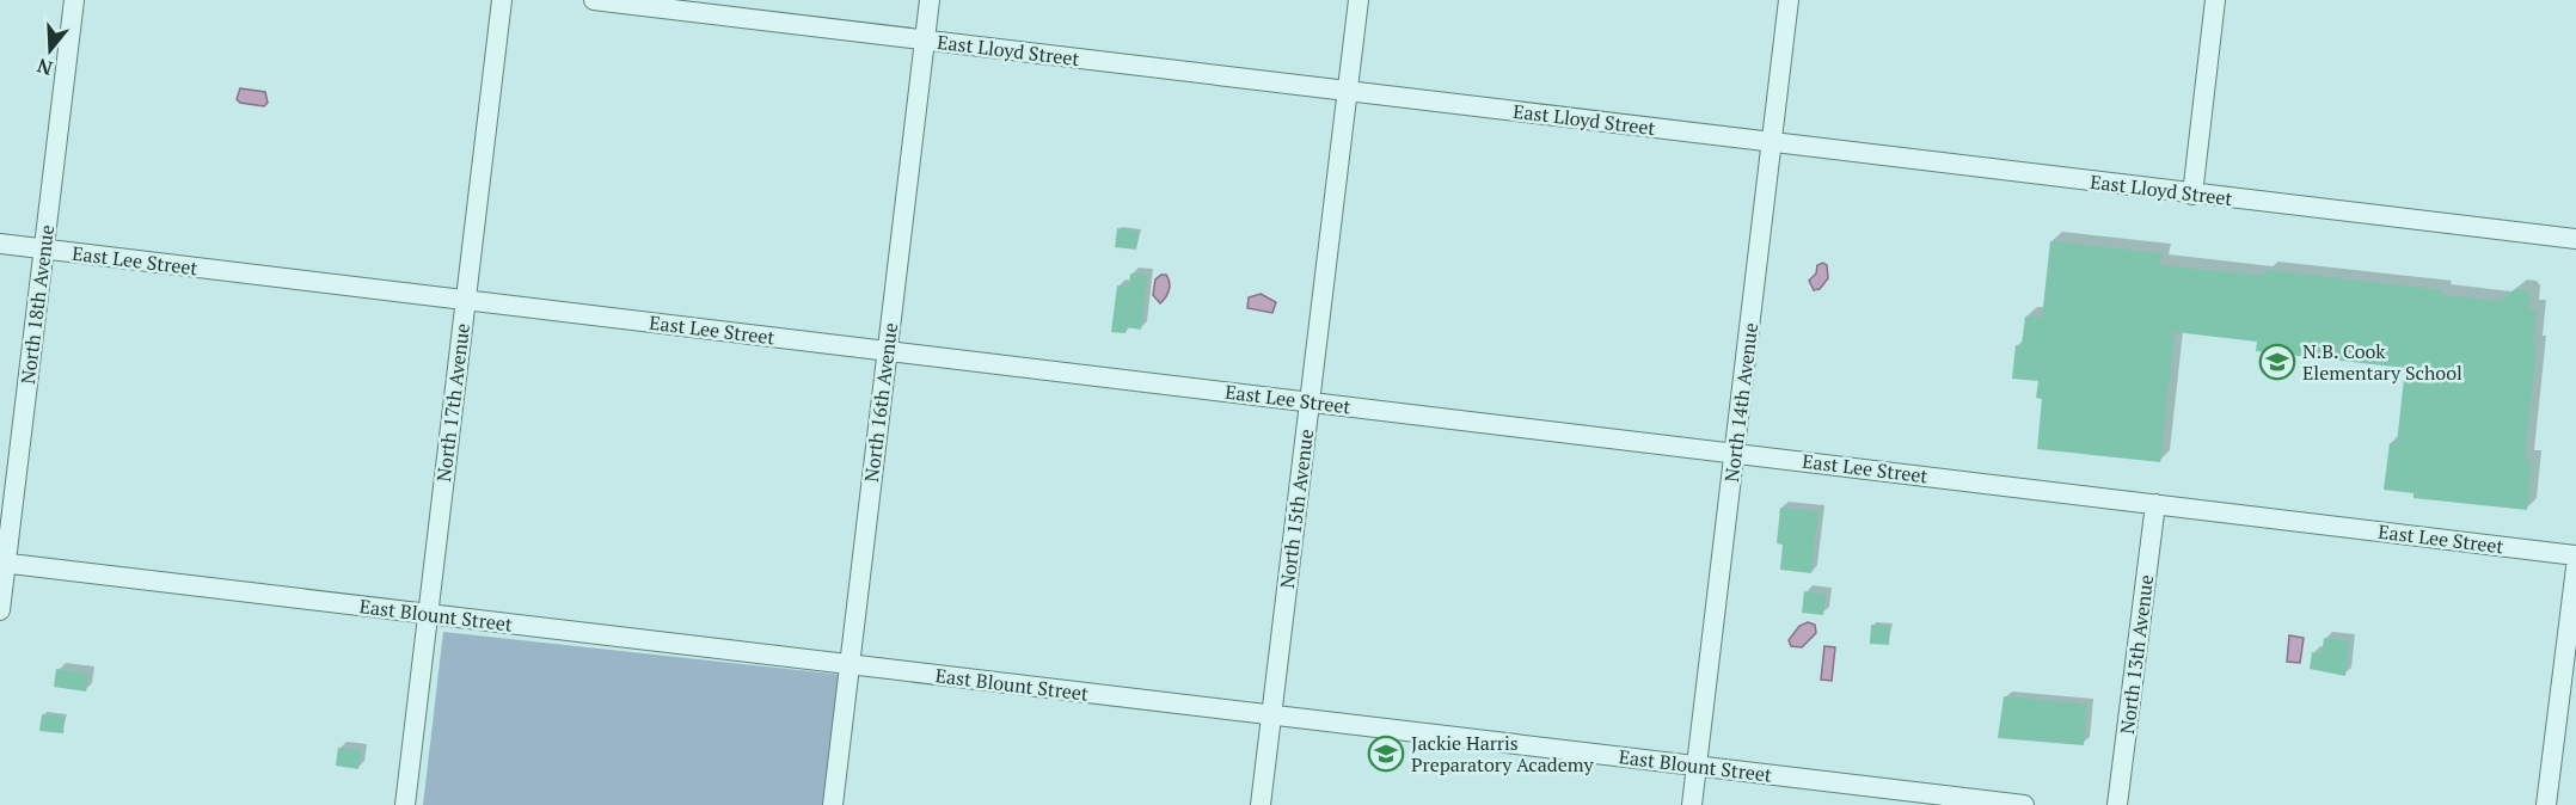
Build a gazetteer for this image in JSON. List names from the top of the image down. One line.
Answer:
{"streets":{"street":["East Lloyd Street","East Lee Street","North 18th Avenue","North 17th Avenue","North 16th Avenue","North 14th Avenue","North 15th Avenue","East Blount Street","North 13th Avenue"]},"crossings":[["East Lloyd Street","North 16th Avenue"],["East Lloyd Street","North 14th Avenue"],["East Lloyd Street","North 15th Avenue"],["East Lee Street","North 18th Avenue"],["East Lee Street","North 17th Avenue"],["East Lee Street","North 16th Avenue"],["East Lee Street","North 14th Avenue"],["East Lee Street","North 15th Avenue"],["East Lee Street","North 13th Avenue"],["North 18th Avenue","East Blount Street"],["North 17th Avenue","East Blount Street"],["North 16th Avenue","East Blount Street"],["North 14th Avenue","East Blount Street"],["North 15th Avenue","East Blount Street"]],"places":{"school or university":["N.B. Cook Elementary School","Jackie Harris Preparatory Academy"]},"north":"bottom"}
